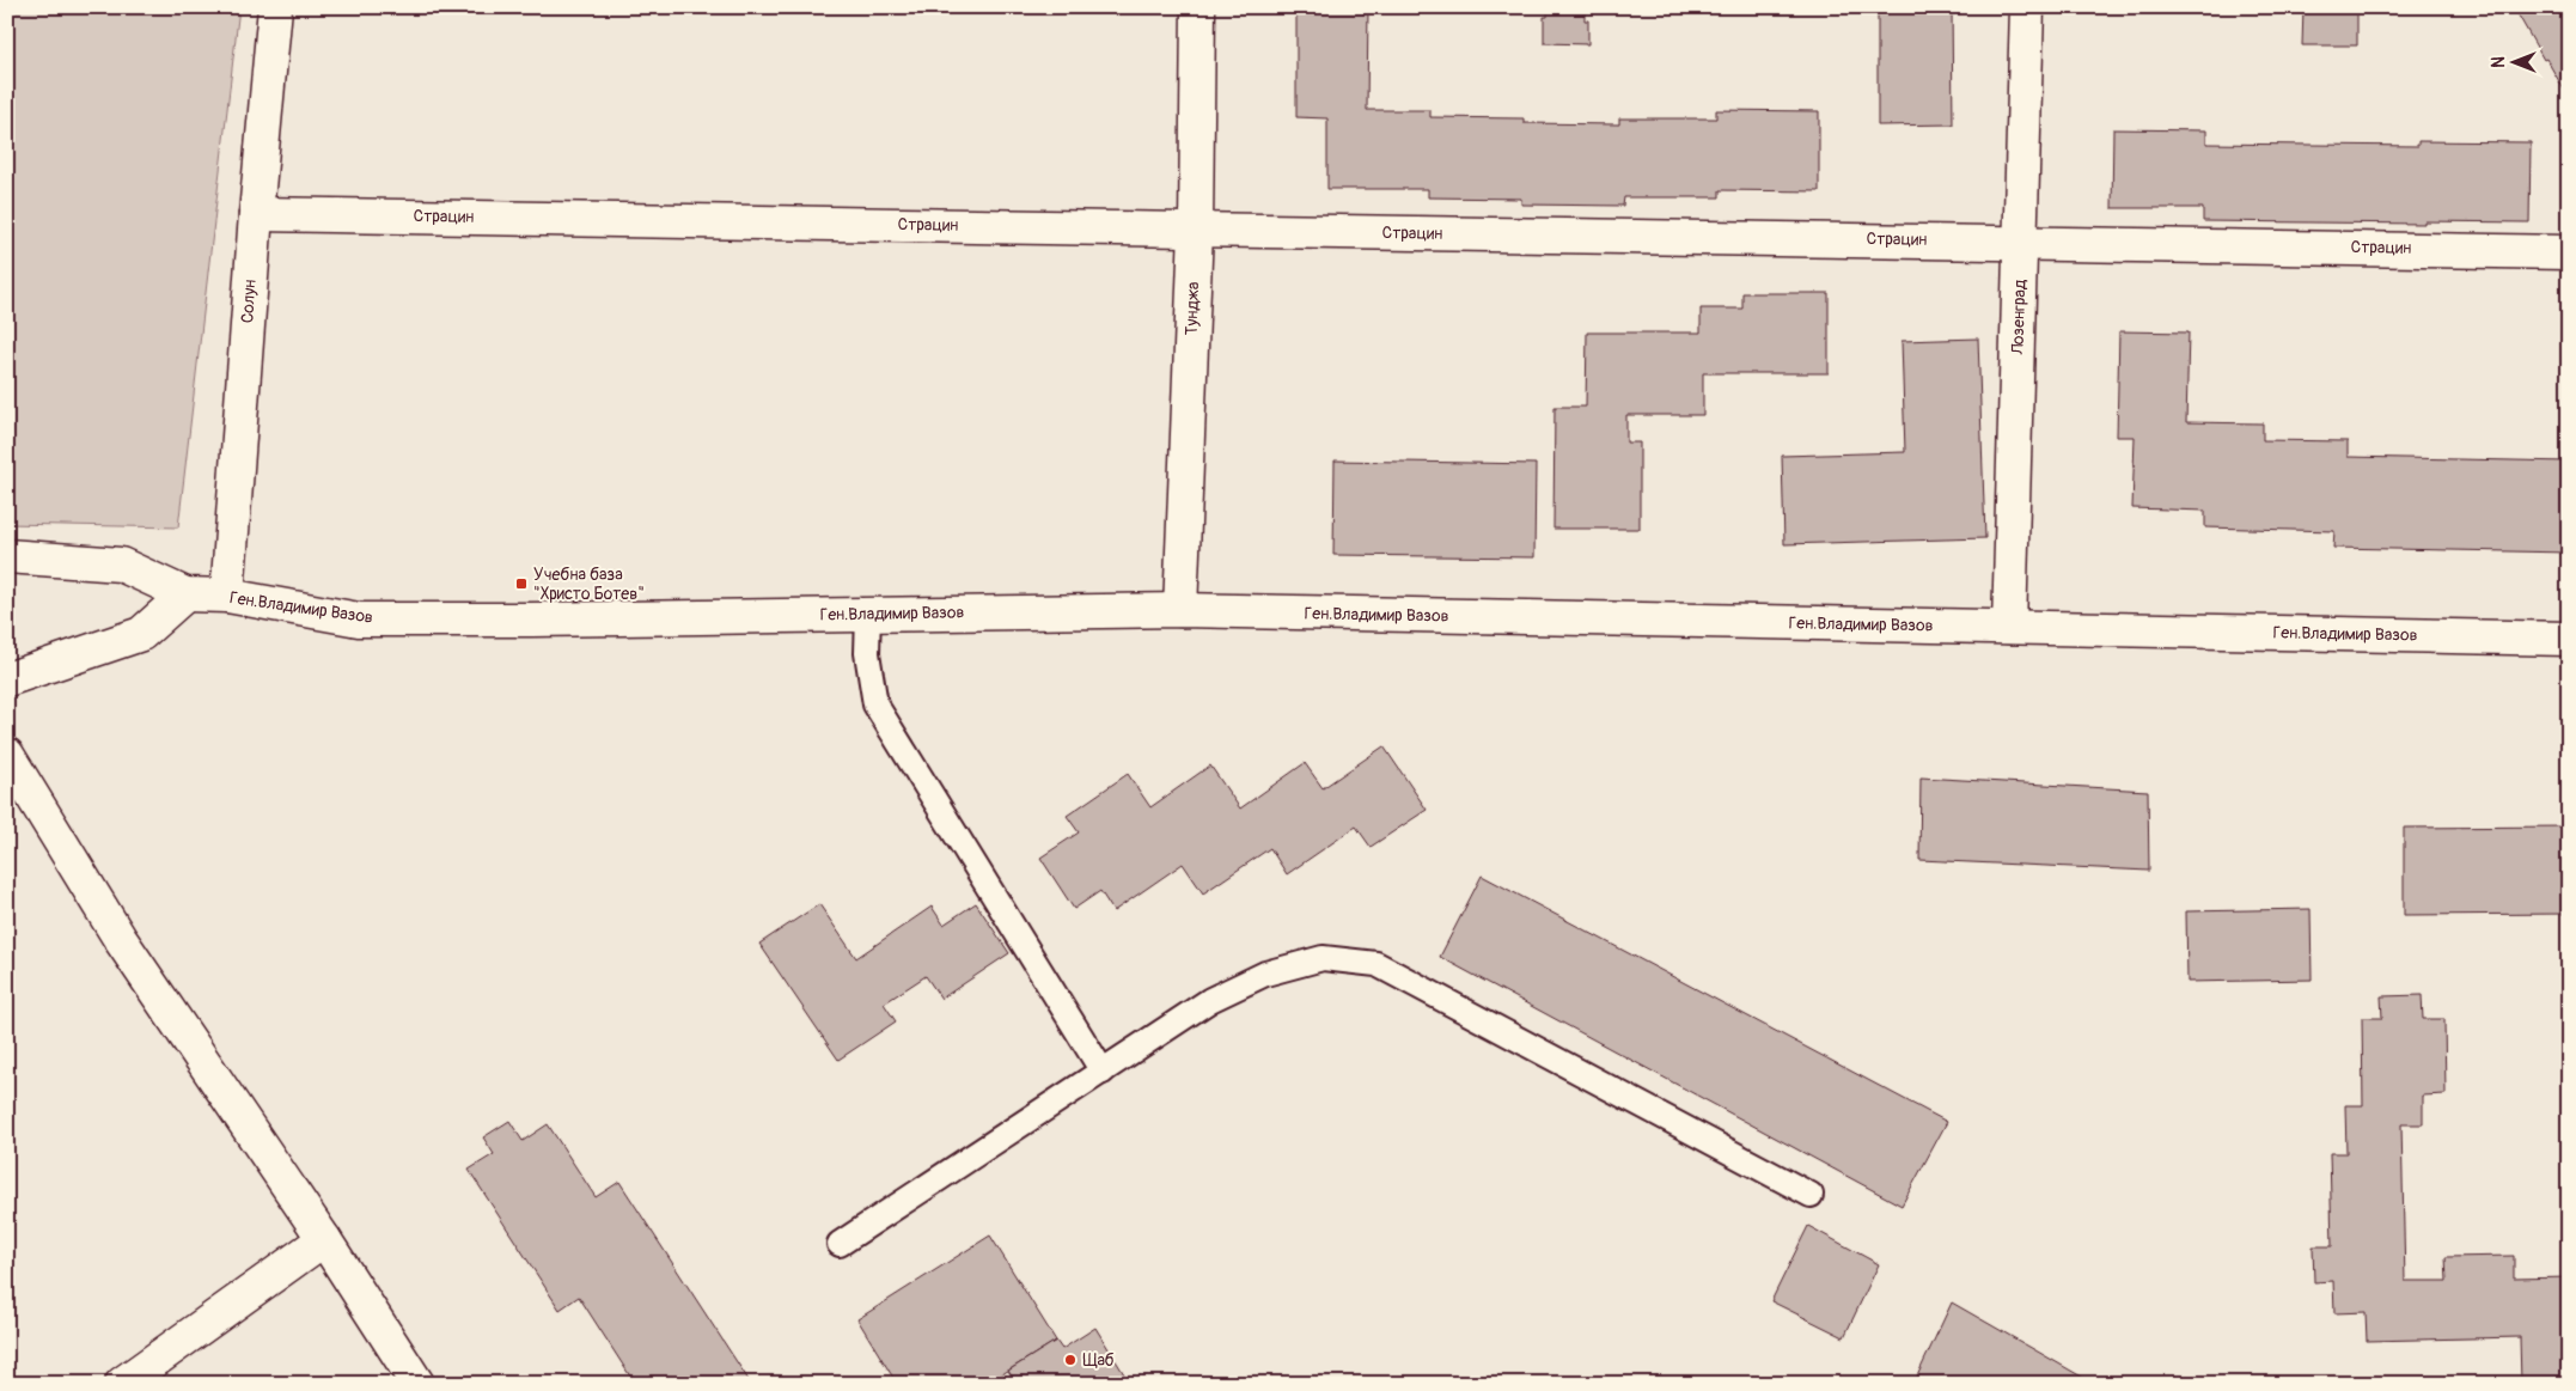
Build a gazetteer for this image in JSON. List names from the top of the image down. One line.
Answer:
{"streets":{"street":["Страцин","Солун","Тунджа","Лозенград","Ген.Владимир Вазов"]},"crossings":[["Страцин","Солун"],["Страцин","Тунджа"],["Страцин","Лозенград"],["Солун","Ген.Владимир Вазов"],["Тунджа","Ген.Владимир Вазов"],["Лозенград","Ген.Владимир Вазов"]],"places":{"transit":["Учебна база \"Христо Ботев\""],"other":["Щаб"]},"north":"left"}
